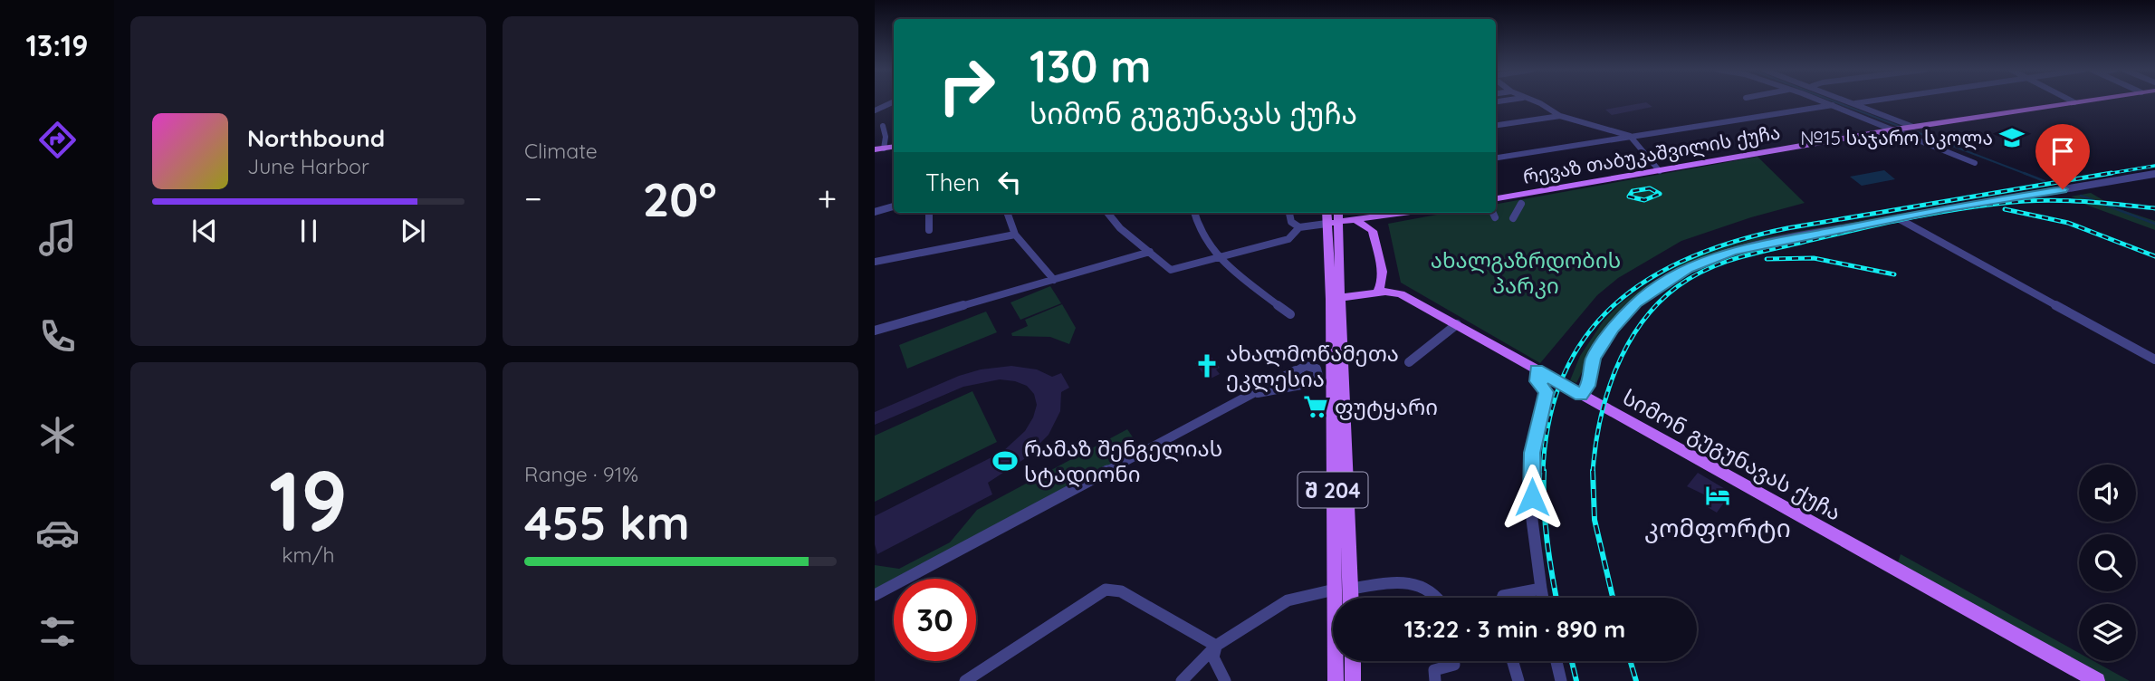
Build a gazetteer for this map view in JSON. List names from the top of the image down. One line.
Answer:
{"streets":{"main road":["რევაზ თაბუკაშვილის ქუჩა","სიმონ გუგუნავას ქუჩა","შ 204"]},"crossings":[["სიმონ გუგუნავას ქუჩა","შ 204"]],"parks":["ახალგაზრდობის პარკი"],"places":{"school or university":["№15 საჯარო სკოლა"],"church":["ახალმოწამეთა ეკლესია"],"supermarket":["ფუტყარი"],"sports":["რამაზ შენგელიას სტადიონი"],"hotel":["კომფორტი"]},"page":{"tabs":"13:19","tile":["Climate",["19","km/h"],["Range · 91%","455 km"]],"turn":["130 m","სიმონ გუგუნავას ქუჩა"],"song":["Northbound","June Harbor"],"then":"Then","heat":["−","20°","+"],"limit":"30","trip":"13:22 · 3 min · 890 m"}}
